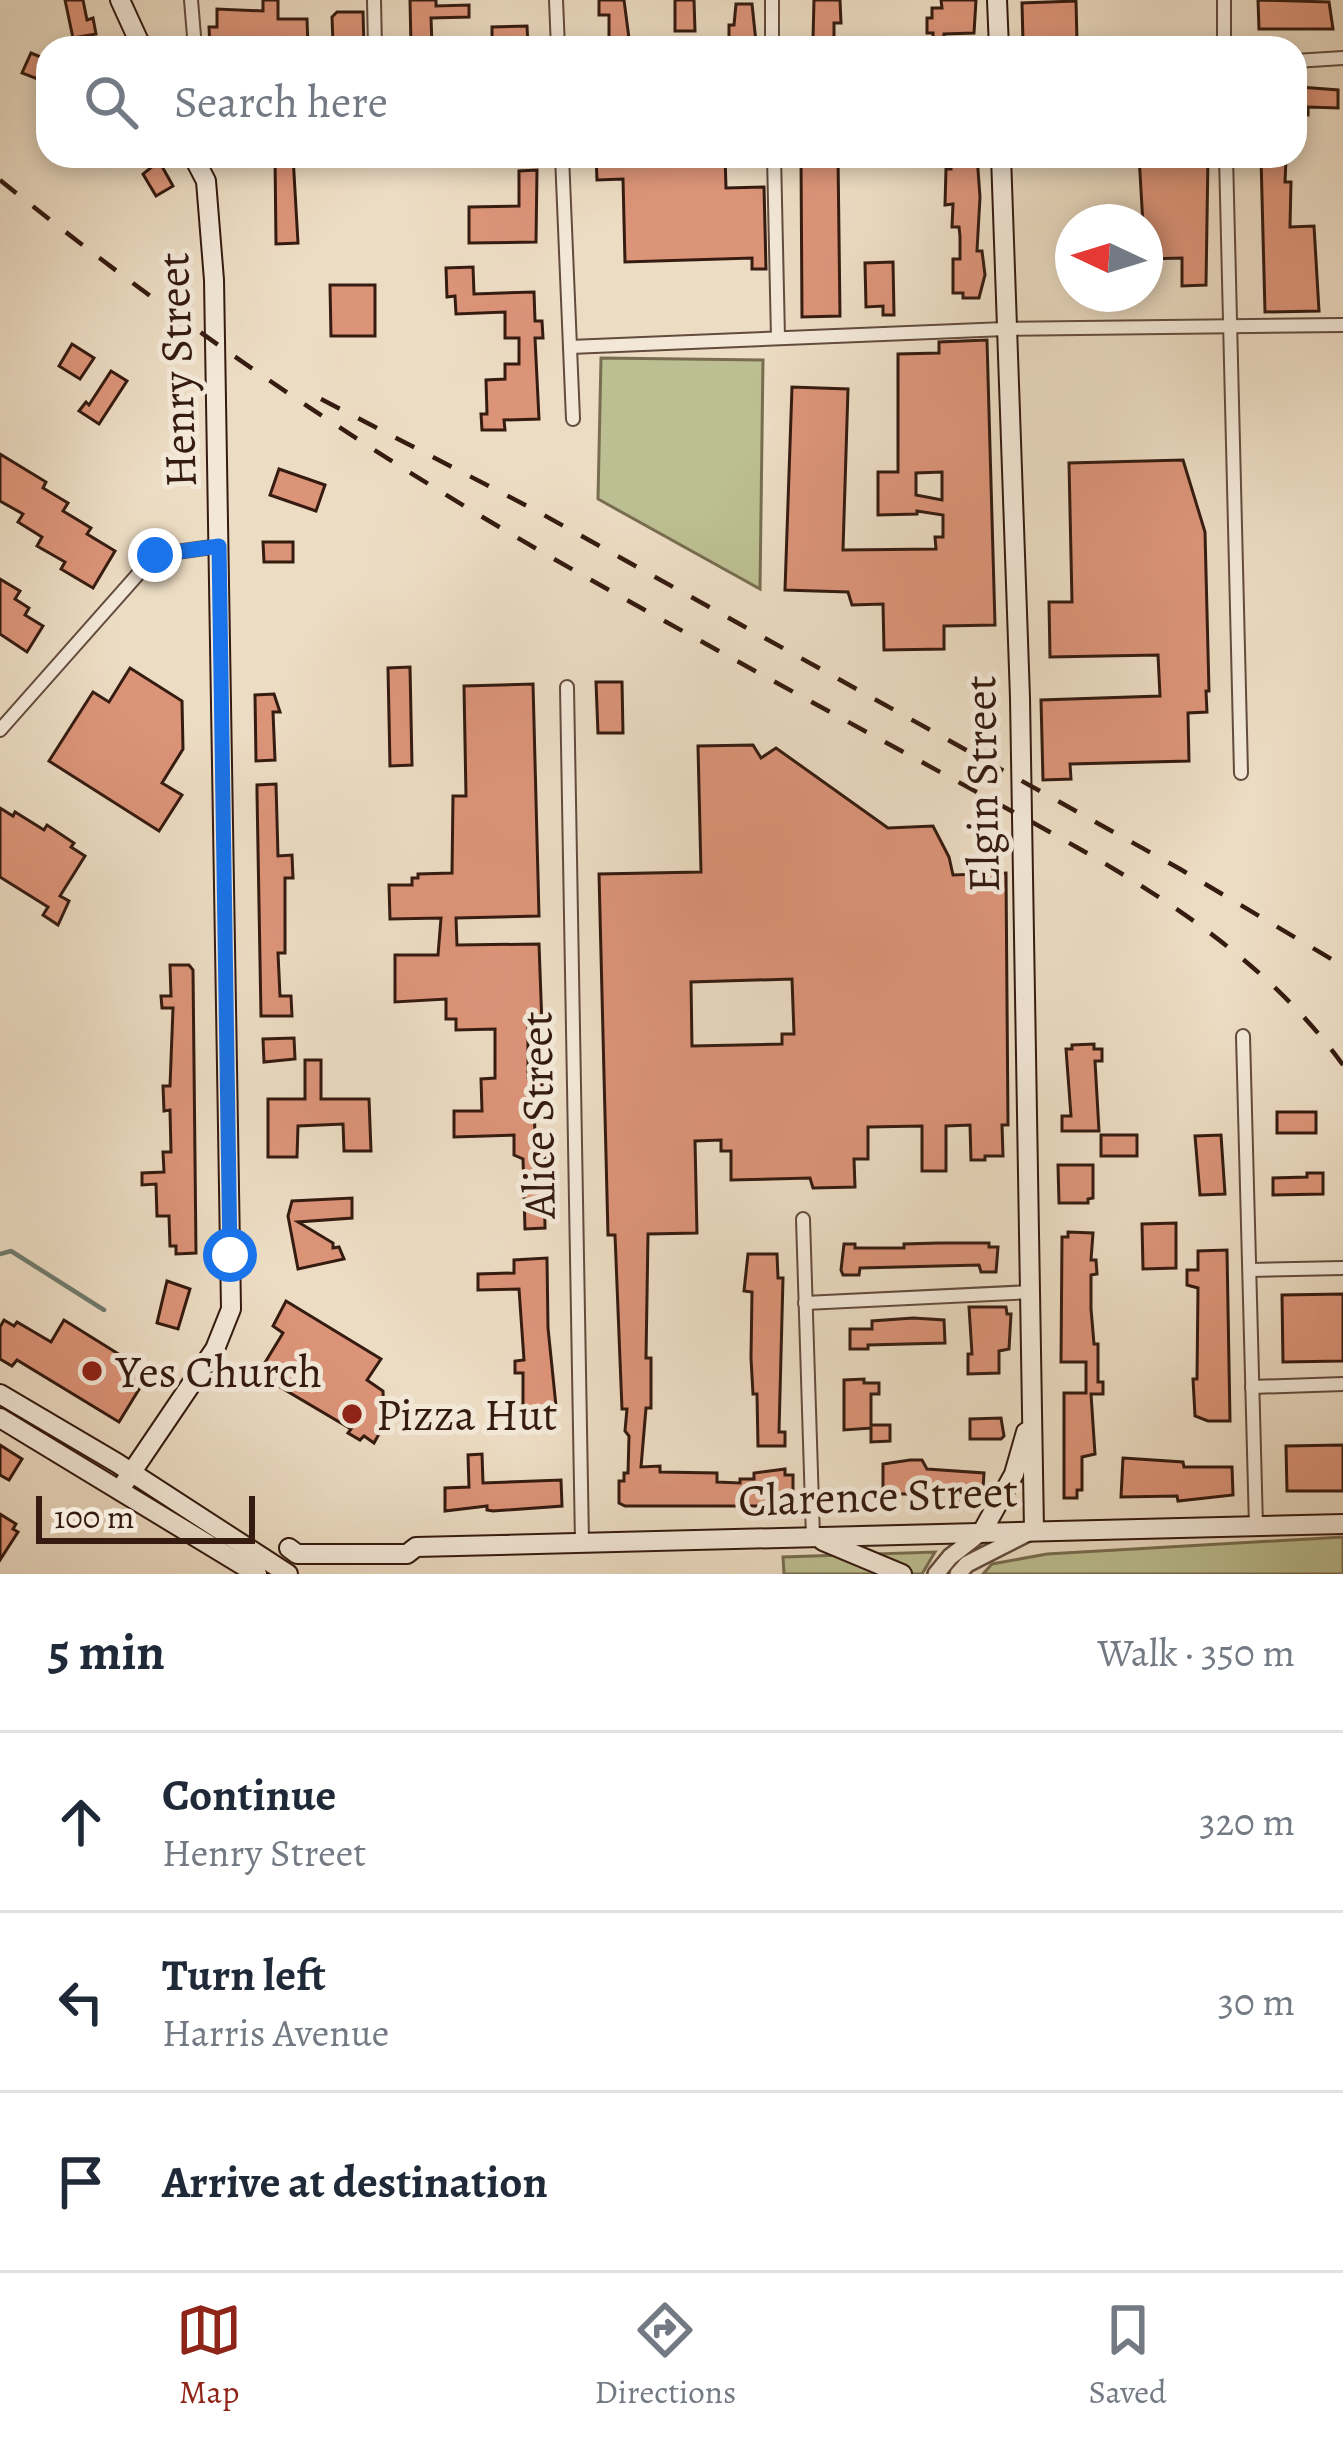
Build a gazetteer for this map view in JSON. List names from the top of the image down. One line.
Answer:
{"streets":{"main road":["Henry Street","Elgin Street","Clarence Street"],"street":["Alice Street"]},"crossings":[["Elgin Street","Clarence Street"],["Alice Street","Clarence Street"]],"places":["Yes Church","Pizza Hut"],"scale_bar":"100 m","north":"left","page":{"search":"Search here","scale":"100 m","heading":["5 min","Walk · 350 m"],"list":[["Continue","Henry Street","320 m"],["Turn left","Harris Avenue","30 m"],"Arrive at destination"],"nav":["Map","Directions","Saved"]}}
